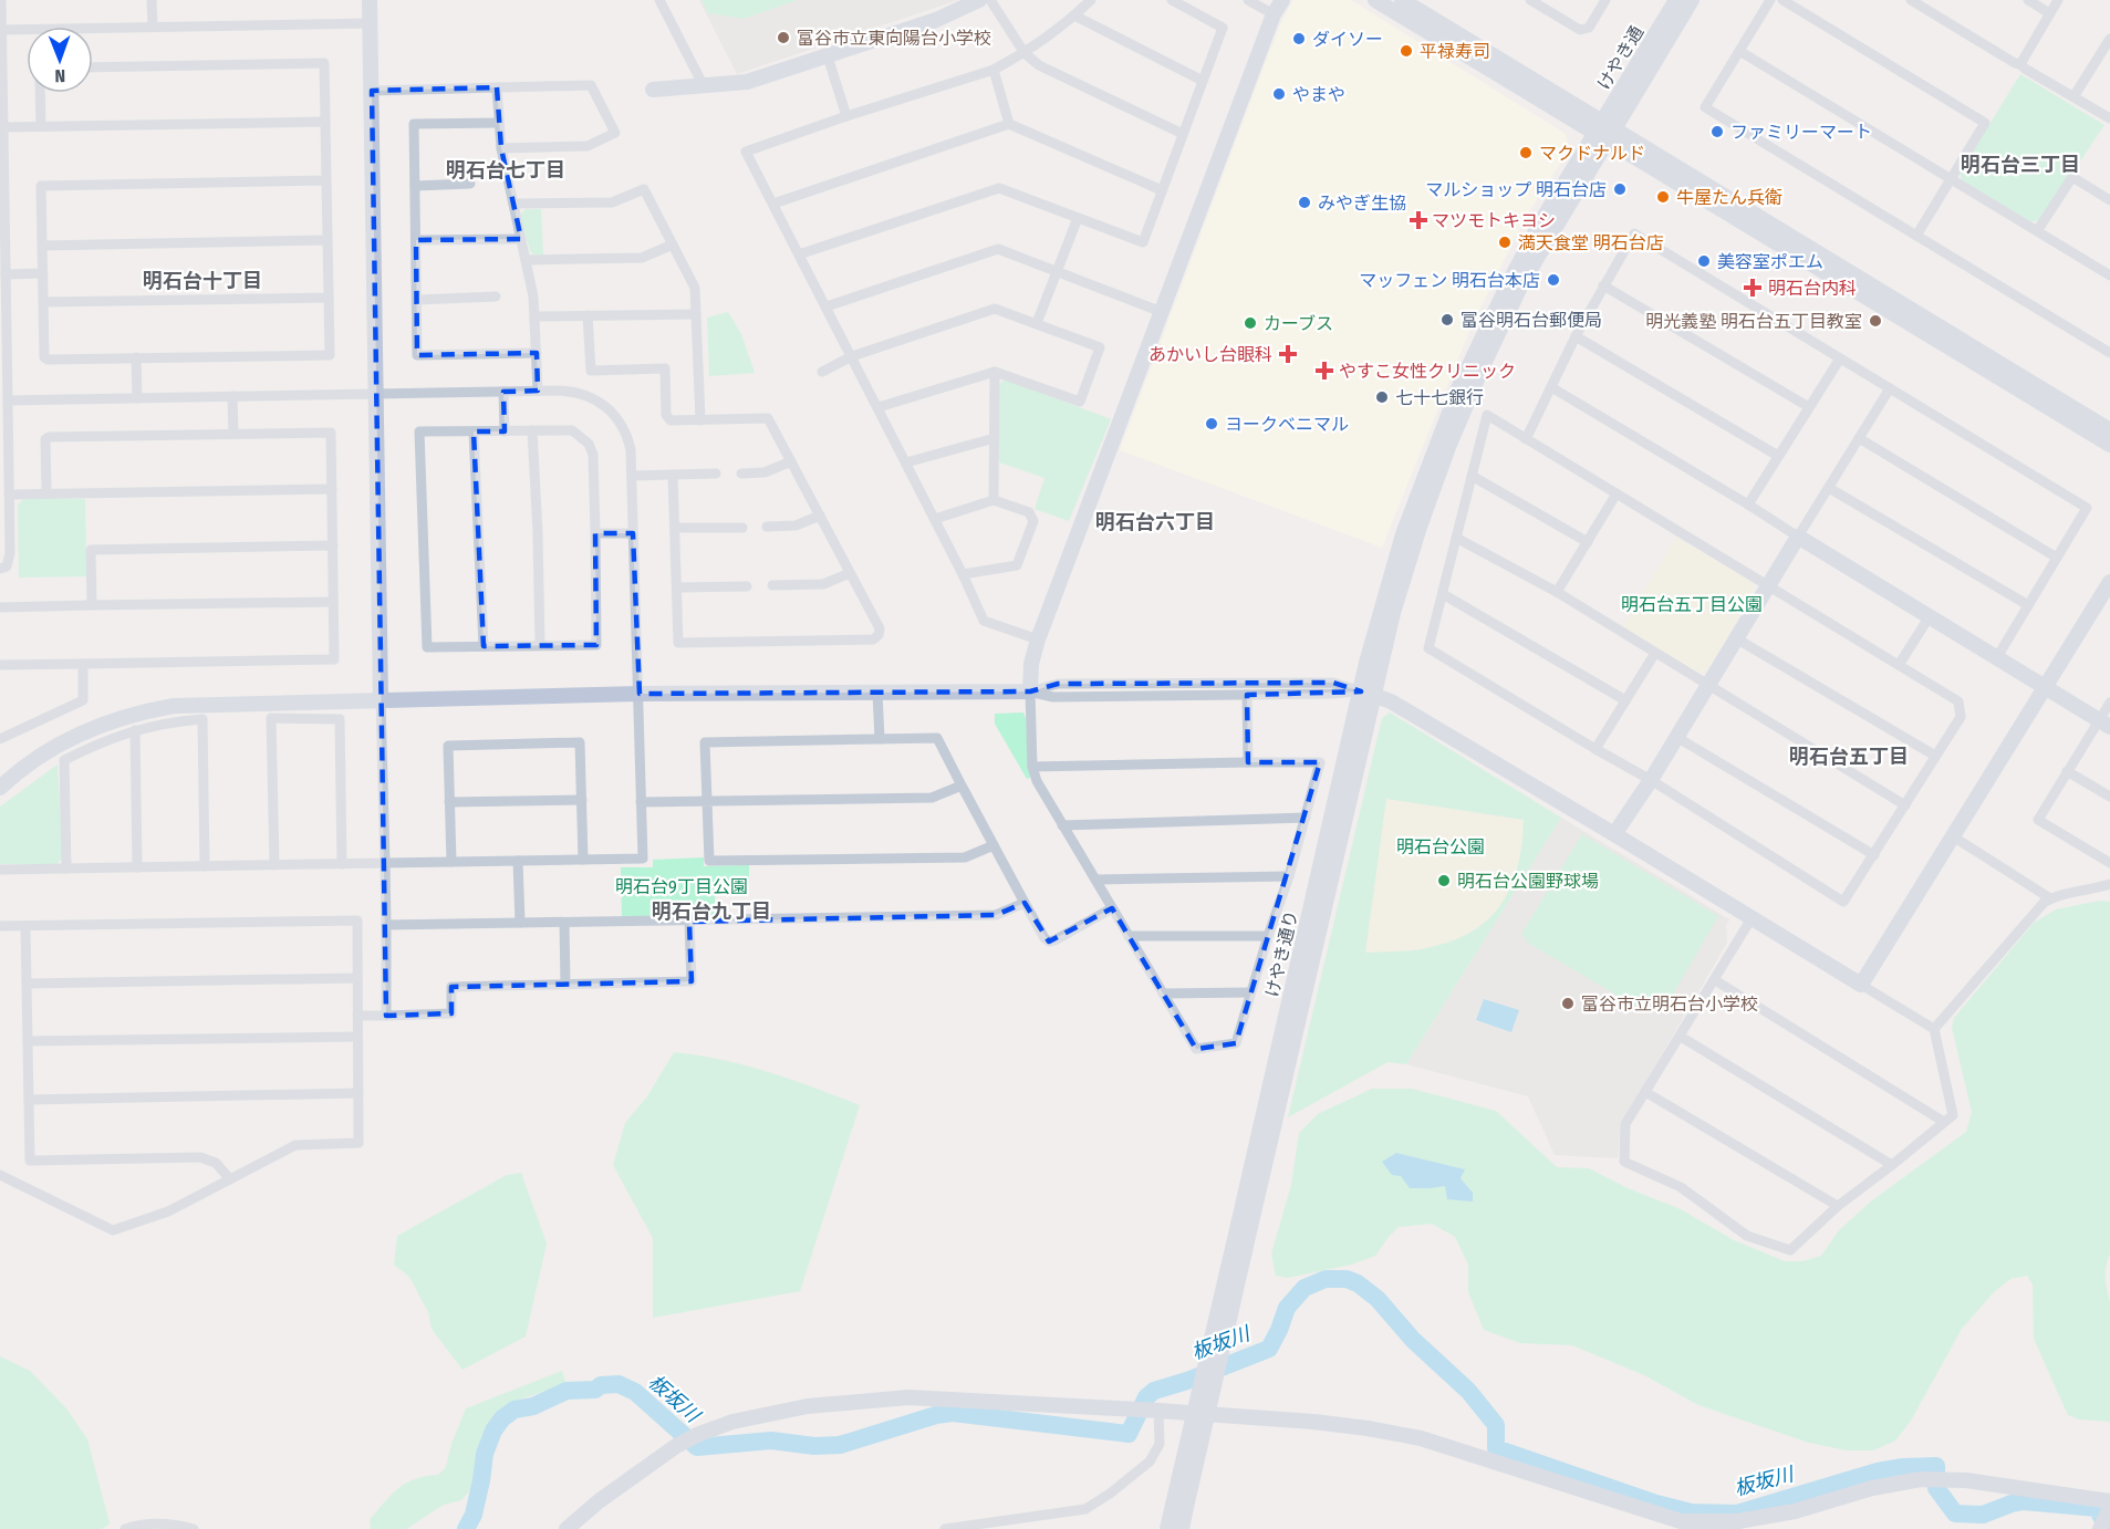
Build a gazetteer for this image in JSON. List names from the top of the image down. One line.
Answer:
{"streets":{"street":["けやき通"]},"districts":["明石台三丁目","明石台七丁目","明石台十丁目","明石台六丁目","明石台五丁目","明石台九丁目"],"water":["板坂川"],"parks":["明石台五丁目公園","明石台公園","明石台9丁目公園"],"places":{"other":["富谷市立東向陽台小学校","ダイソー","平禄寿司","やまや","ファミリーマート","マクドナルド","マルショップ 明石台店","牛屋たん兵衛","みやぎ生協","満天食堂 明石台店","美容室ポエム","マッフェン 明石台本店","富谷明石台郵便局","明光義塾 明石台五丁目教室","カーブス","七十七銀行","ヨークベニマル","明石台公園野球場","富谷市立明石台小学校"],"health":["マツモトキヨシ","明石台内科","あかいし台眼科","やすこ女性クリニック"]},"north":"bottom"}
